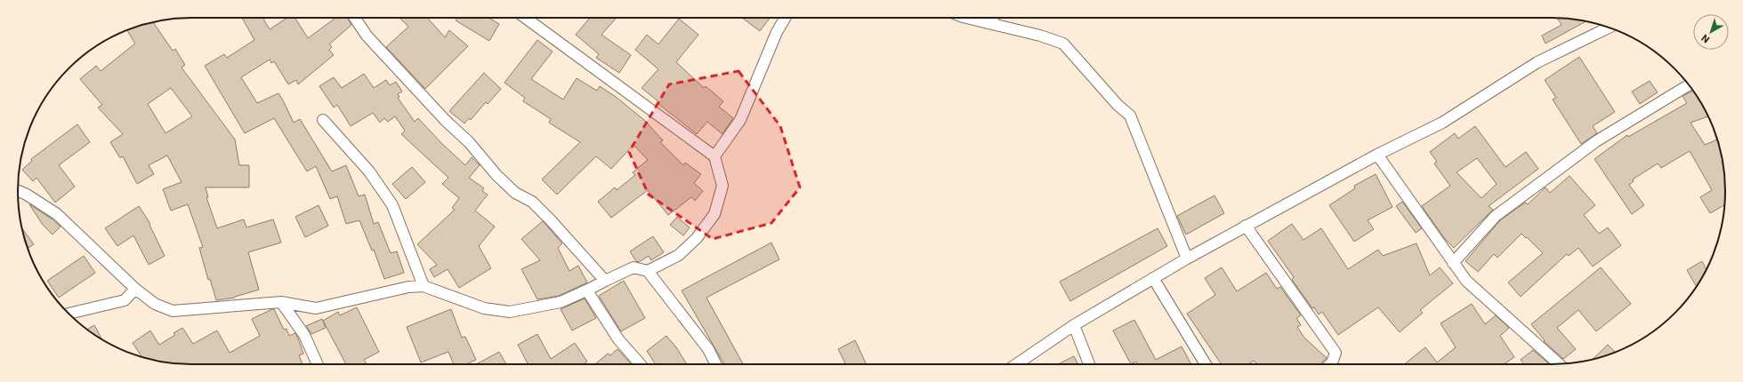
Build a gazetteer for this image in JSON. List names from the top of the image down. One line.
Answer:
{"north":"bottom left"}
